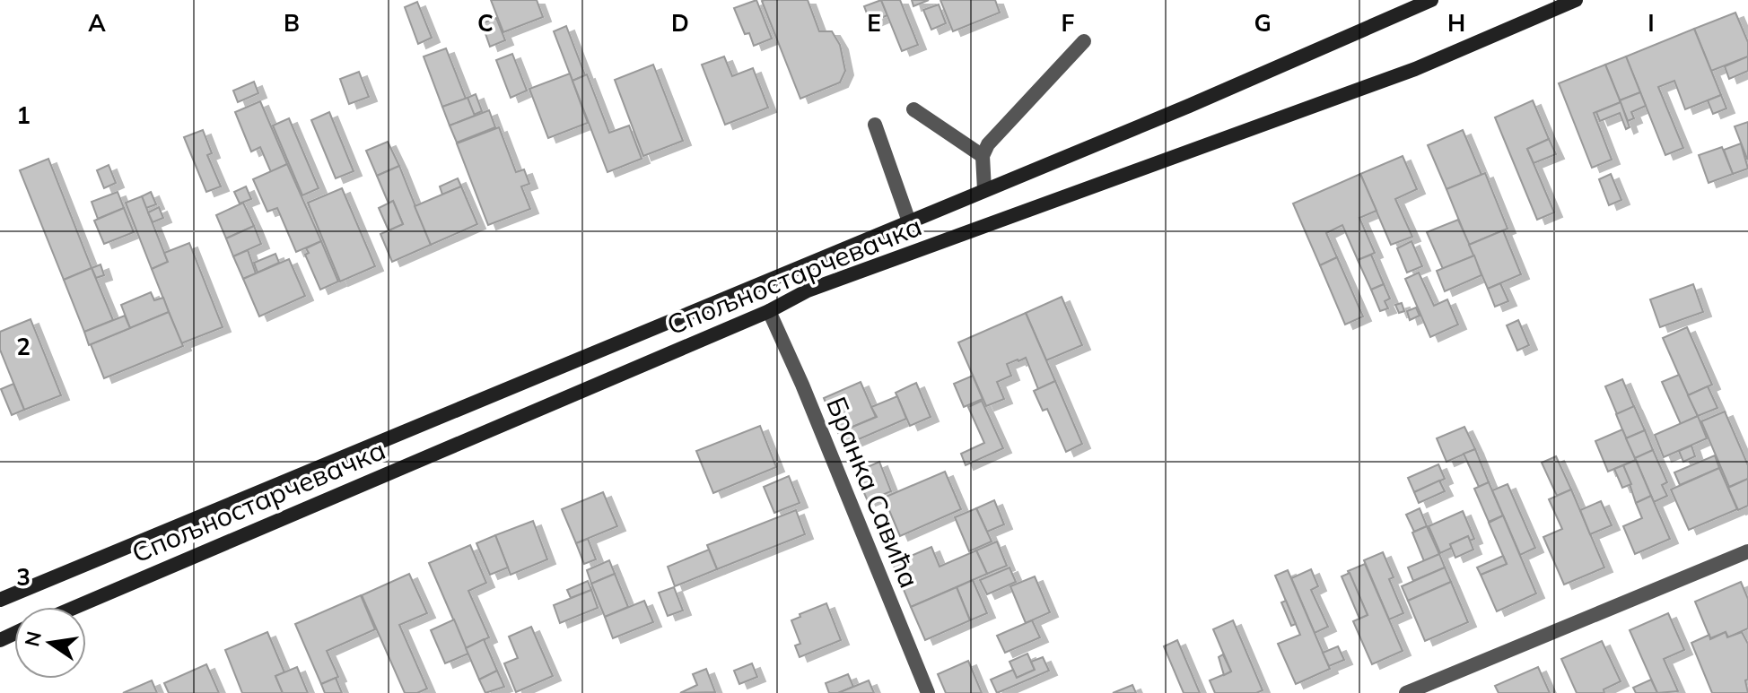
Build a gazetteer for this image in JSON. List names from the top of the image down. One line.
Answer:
{"streets":{"street":["Спољностарчевачка","Бранка Савића"]},"crossings":[["Спољностарчевачка","Бранка Савића"]],"north":"left","grid":{"columns":["A","B","C","D","E","F","G","H","I"],"rows":["1","2","3"]}}
